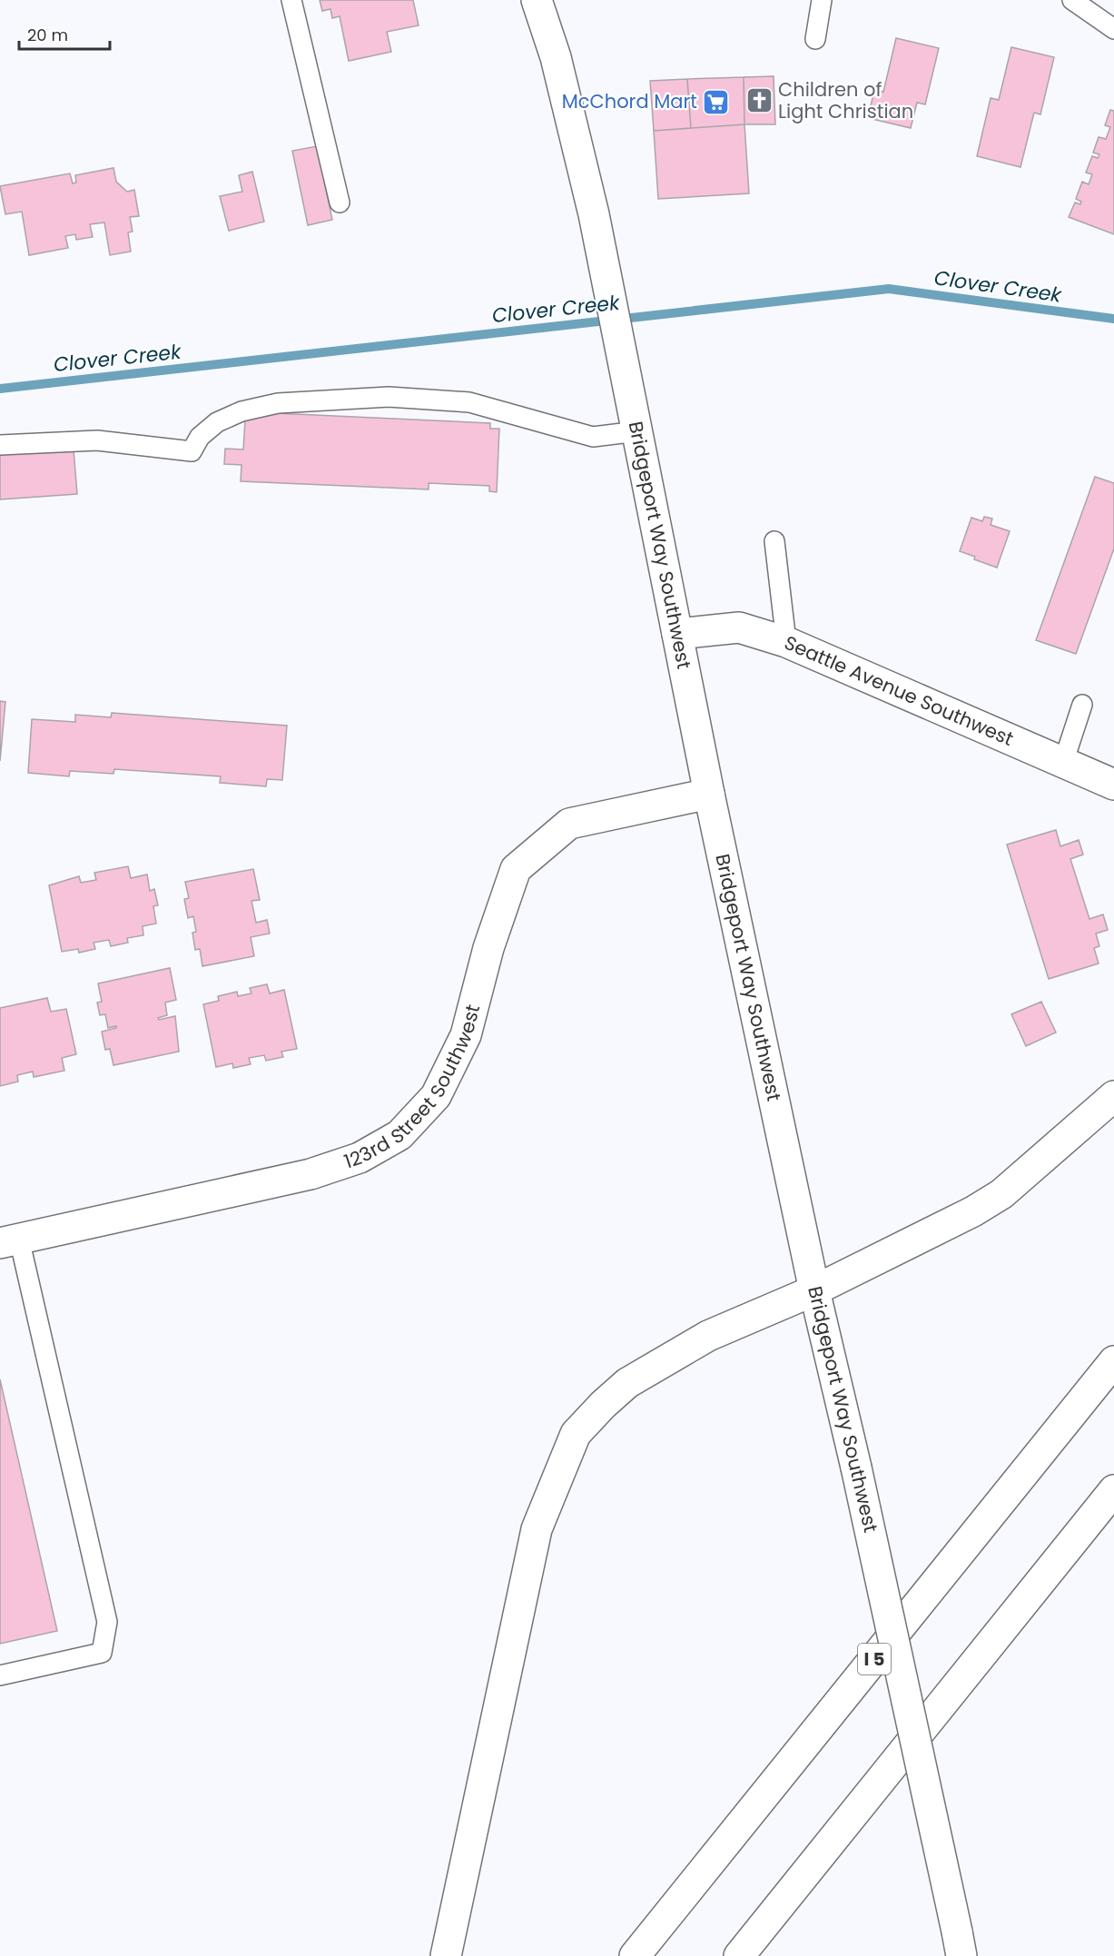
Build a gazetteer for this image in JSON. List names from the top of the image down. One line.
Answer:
{"streets":{"main road":["Bridgeport Way Southwest","Seattle Avenue Southwest","123rd Street Southwest","I 5"]},"crossings":[["Bridgeport Way Southwest","Seattle Avenue Southwest"],["Bridgeport Way Southwest","123rd Street Southwest"]],"water":["Clover Creek"],"places":{"church":["Children of Light Christian"],"supermarket":["McChord Mart"]},"scale_bar":"20 m"}
